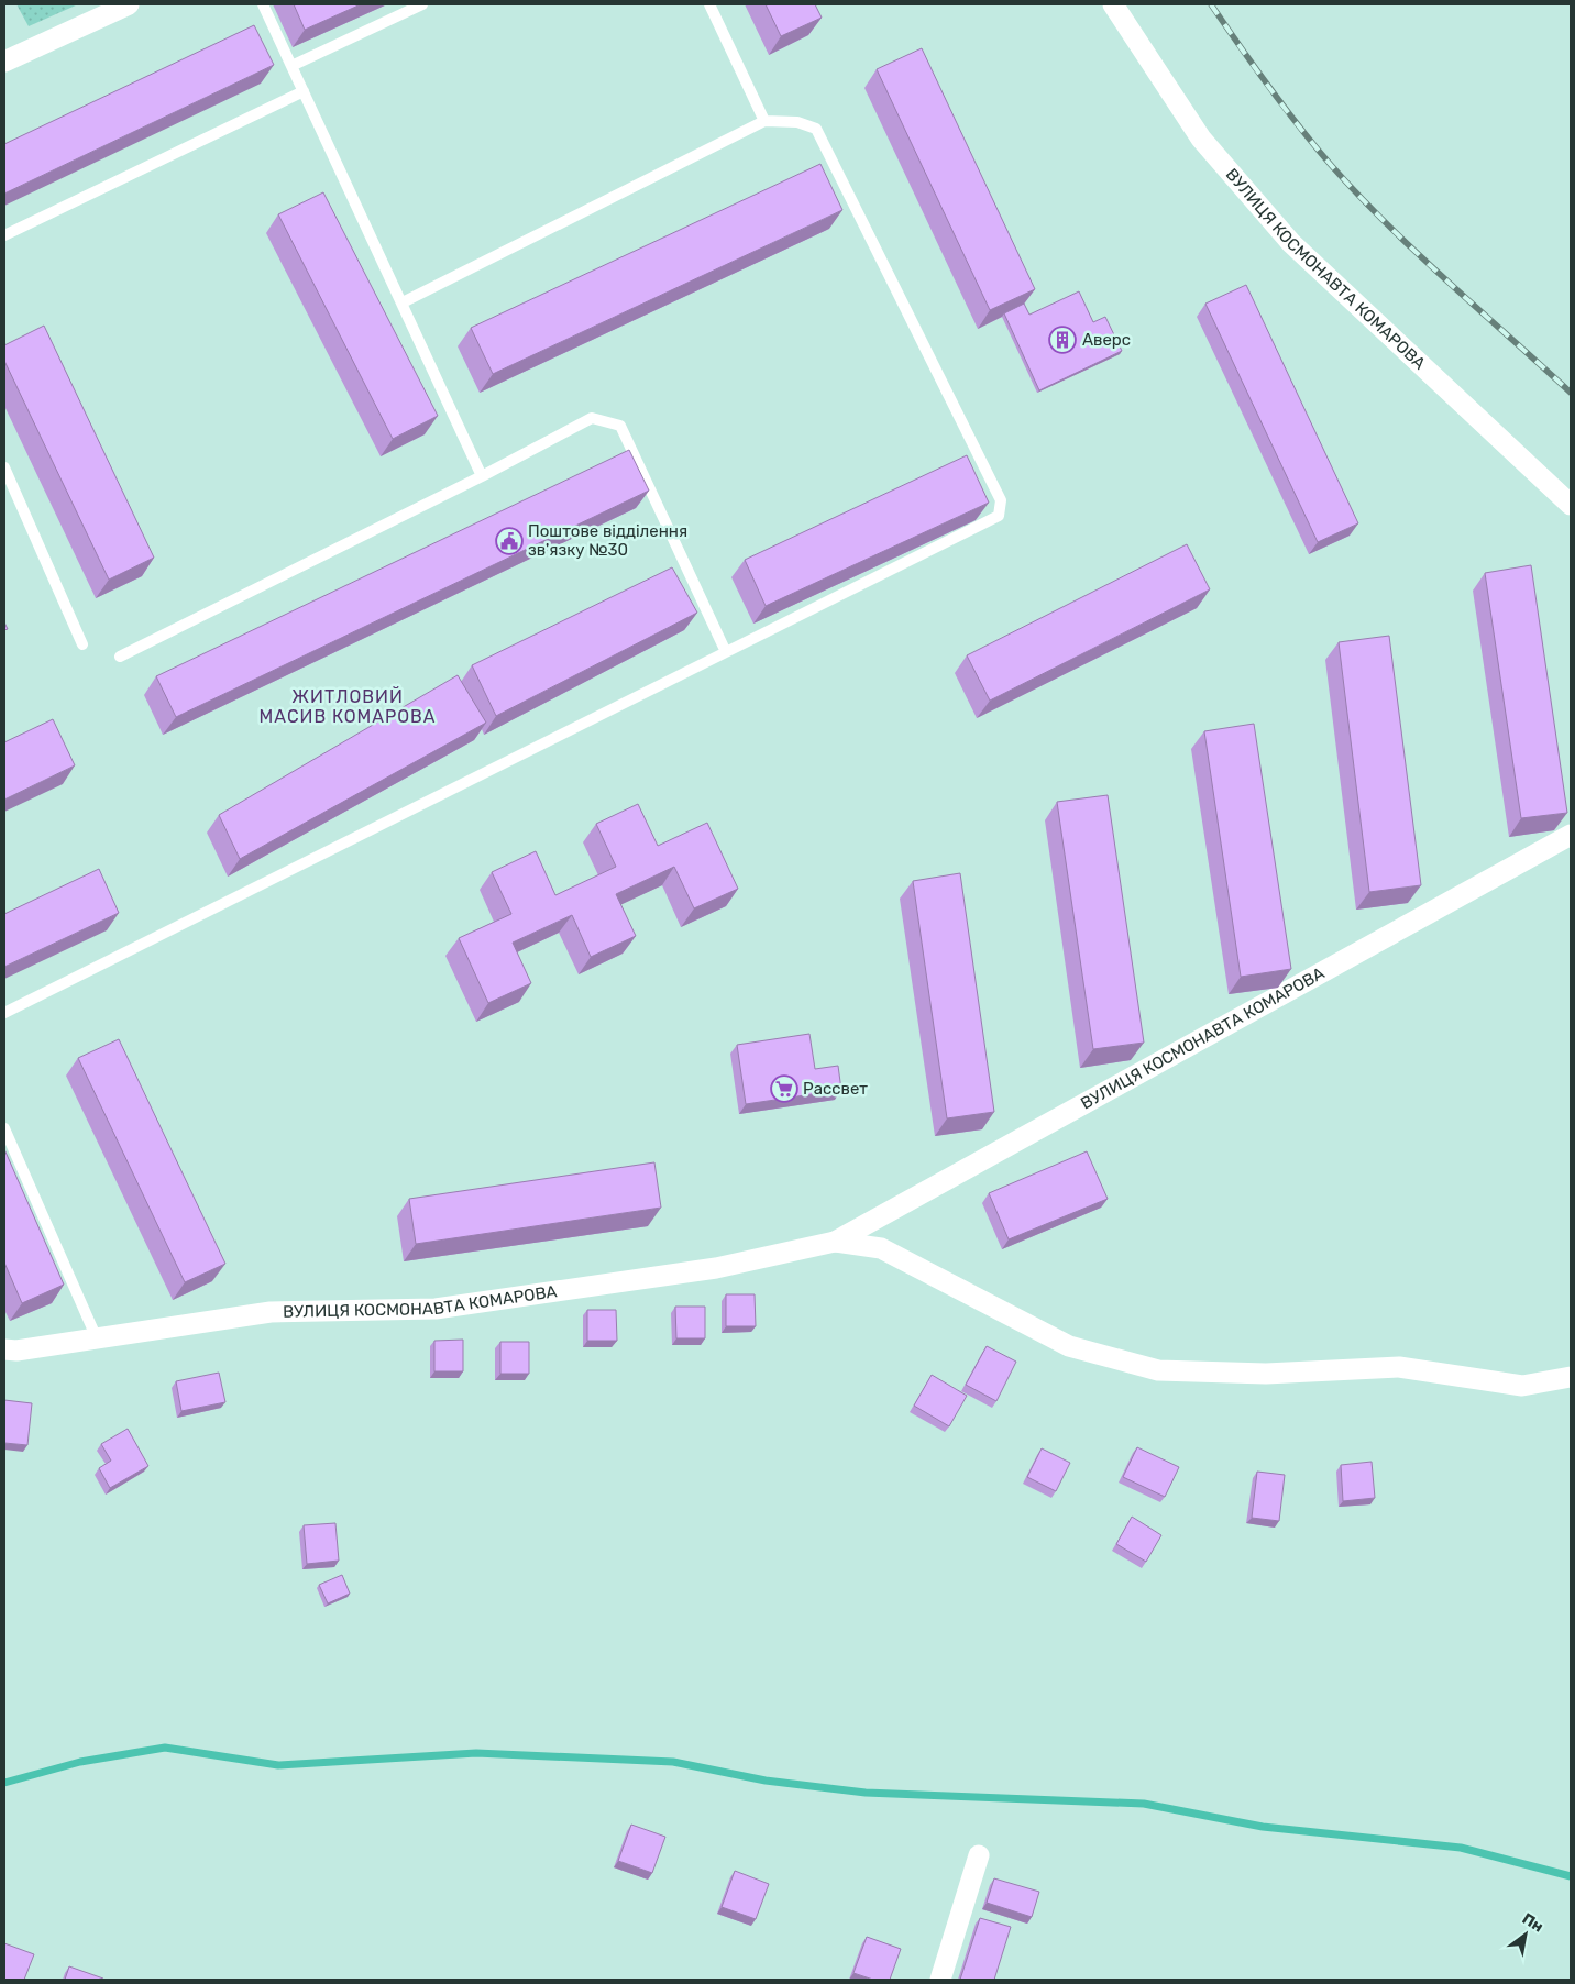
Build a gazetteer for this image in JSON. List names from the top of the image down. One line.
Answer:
{"streets":{"street":["ВУЛИЦЯ КОСМОНАВТА КОМАРОВА"]},"districts":["ЖИТЛОВИЙ МАСИВ КОМАРОВА"],"places":{"building":["Аверс"],"public building":["Поштове відділення зв'язку №30"],"supermarket":["Рассвет"]},"north":"top right"}
